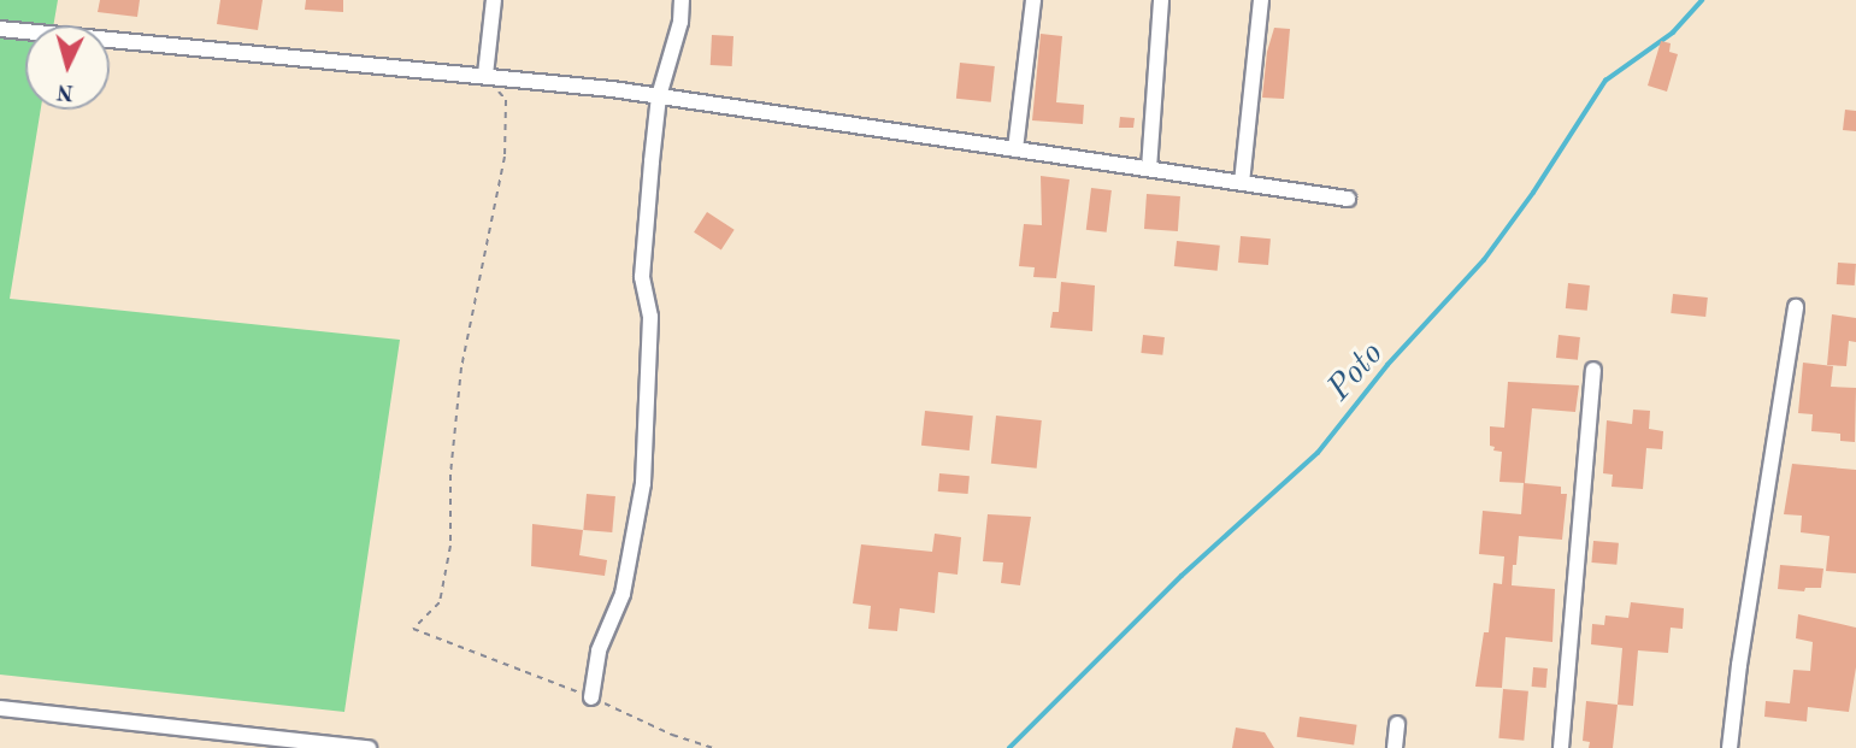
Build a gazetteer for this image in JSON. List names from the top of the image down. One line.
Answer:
{"water":["Poto"],"north":"bottom"}
